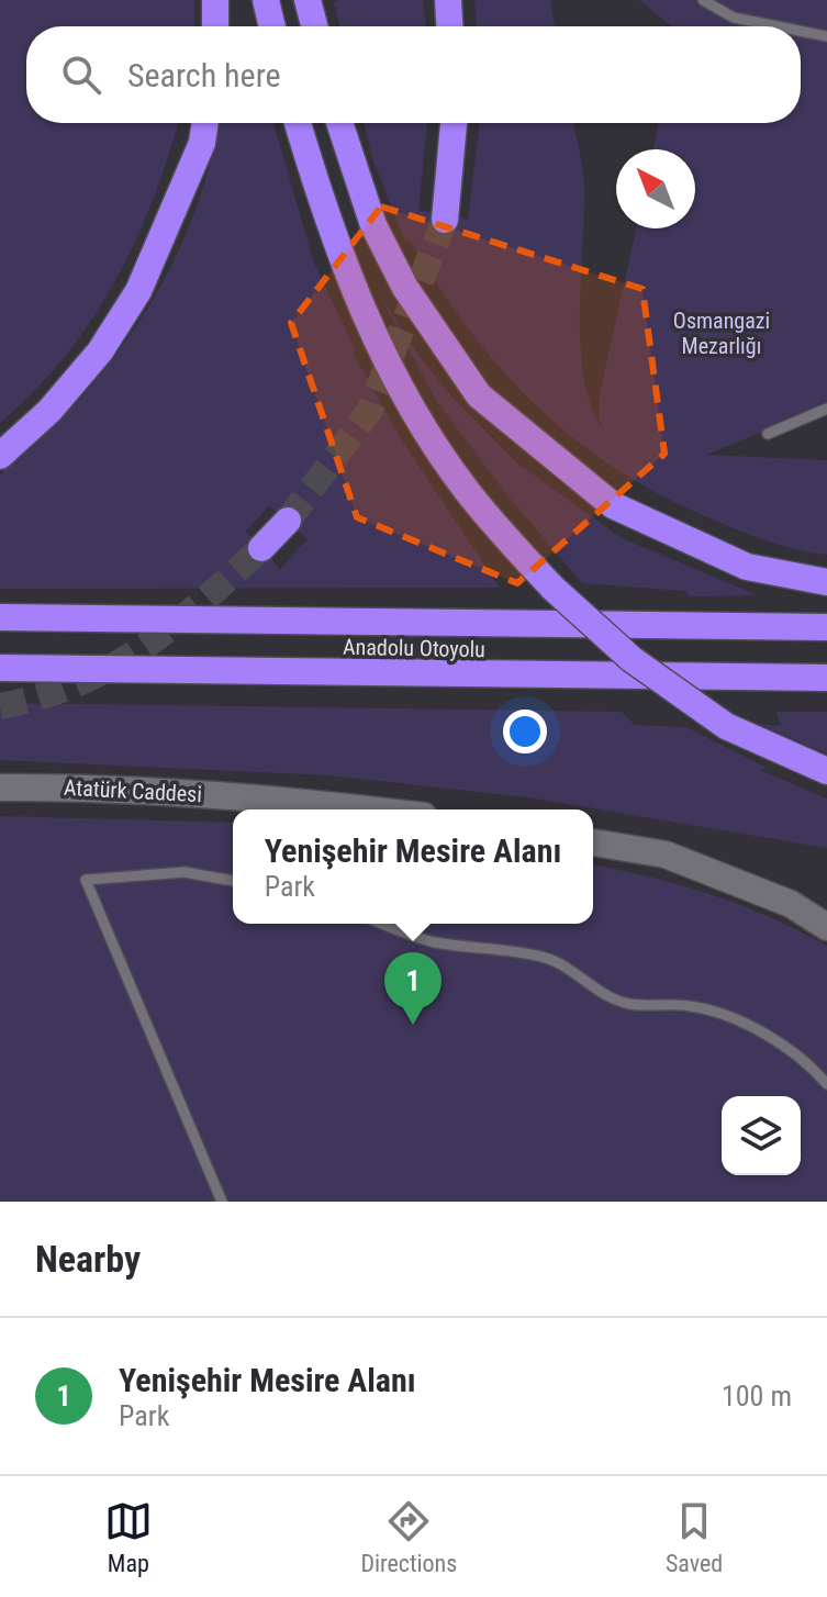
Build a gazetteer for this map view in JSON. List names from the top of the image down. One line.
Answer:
{"streets":{"highway":["Anadolu Otoyolu"],"street":["Atatürk Caddesi"]},"parks":["Osmangazi Mezarlığı"],"north":"top left","page":{"search":"Search here","popup":["Yenişehir Mesire Alanı","Park"],"pins":"1","heading":"Nearby","list":[{"mark":"1","name":"Yenişehir Mesire Alanı","note":"Park","value":"100 m"}],"nav":["Map","Directions","Saved"]}}
